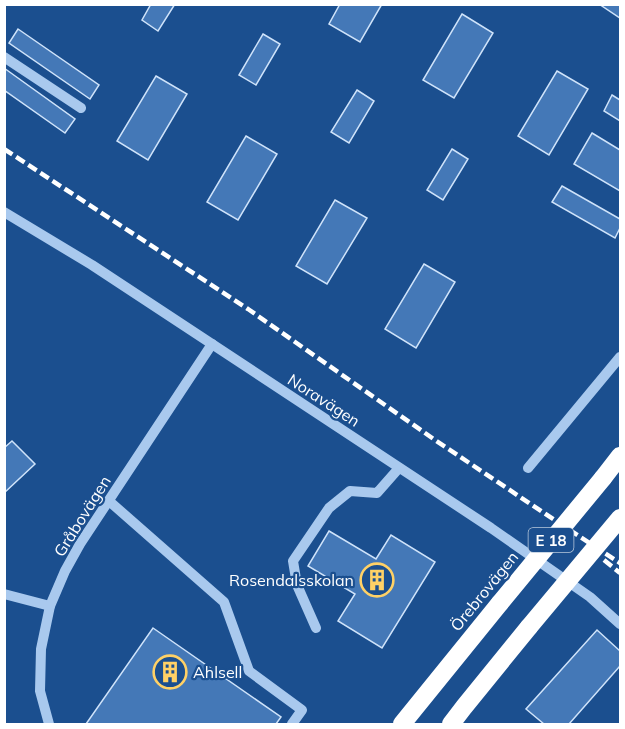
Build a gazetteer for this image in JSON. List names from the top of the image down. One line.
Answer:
{"streets":{"highway":["E 18","Örebrovägen"],"street":["Noravägen","Gråbovägen"]},"crossings":[["Noravägen","Gråbovägen"]],"places":{"building":["Rosendalsskolan","Ahlsell"]}}
